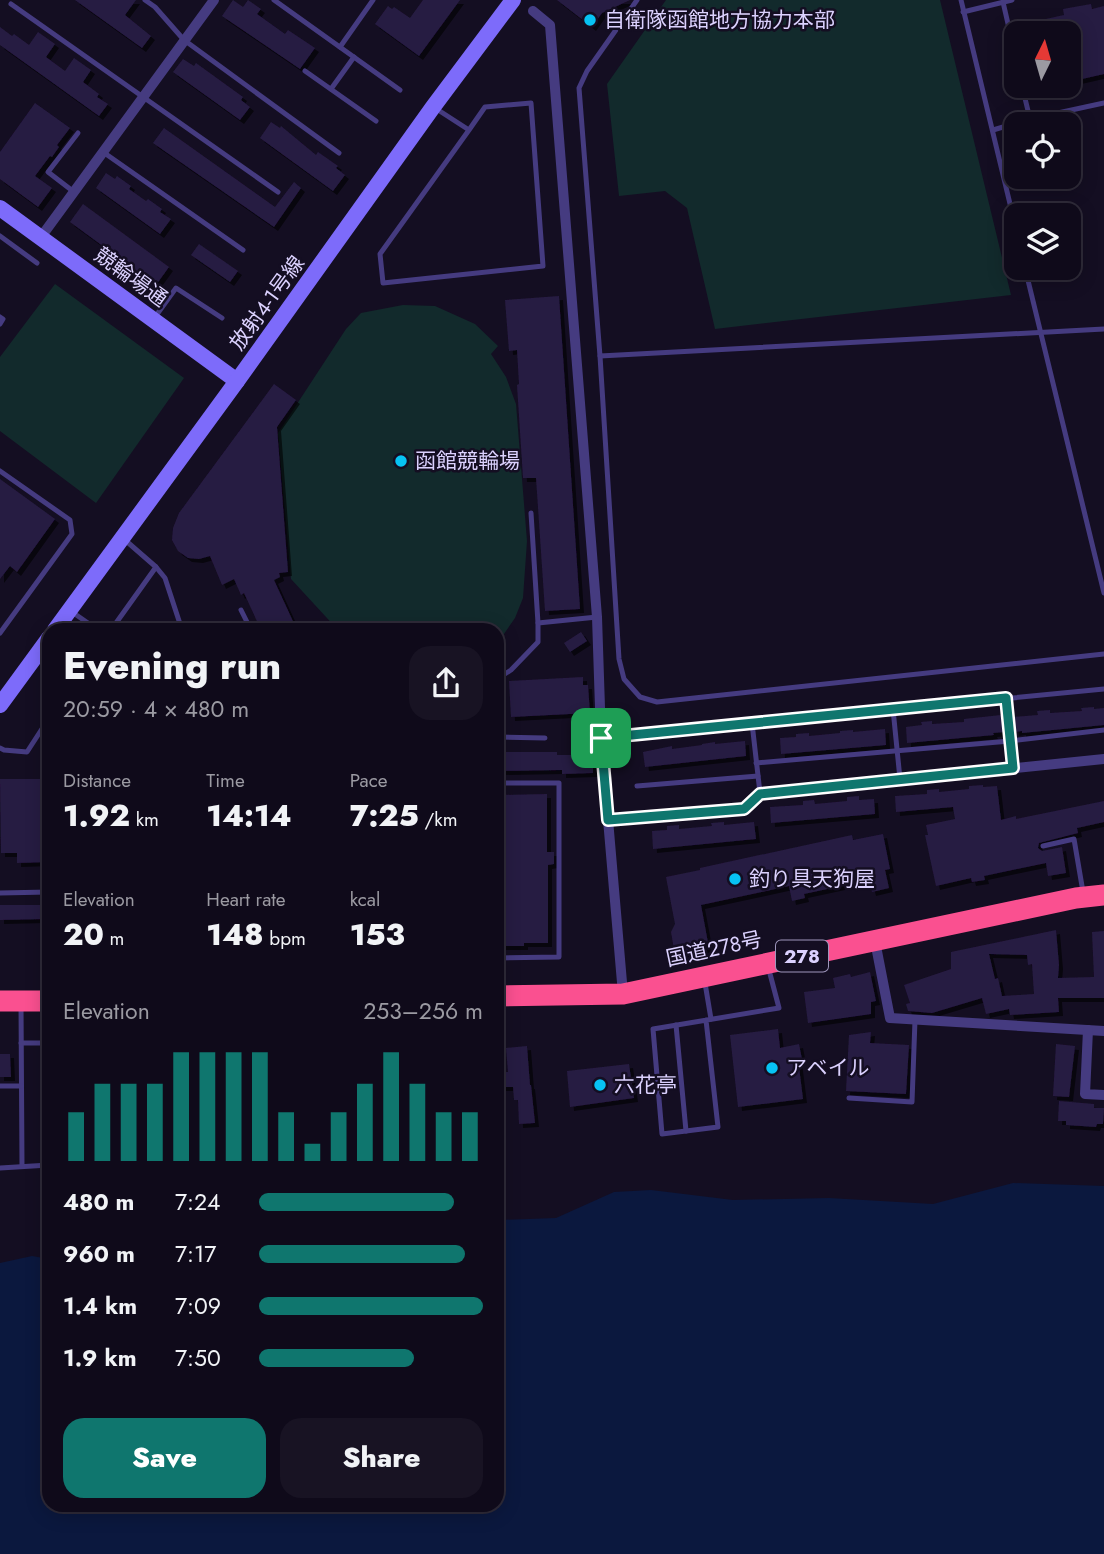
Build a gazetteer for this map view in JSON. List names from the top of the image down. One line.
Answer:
{"streets":{"highway":["国道278号","278"],"street":["競輪場通","放射4-1号線"]},"crossings":[["競輪場通","放射4-1号線"]],"places":["自衛隊函館地方協力本部","函館競輪場","釣り具天狗屋","アベイル","六花亭"],"north":"top","page":{"heading":["Evening run","20:59 · 4 × 480 m"],"stats":[["Distance","1.92 km"],["Time","14:14"],["Pace","7:25 /km"],["Elevation","20 m"],["Heart rate","148 bpm"],["kcal","153"]],"chart":["Elevation","253–256 m"],"list":[{"name":"480 m","note":"7:24"},{"name":"960 m","note":"7:17"},{"name":"1.4 km","note":"7:09"},{"name":"1.9 km","note":"7:50"}],"buttons":["Save","Share"]}}
